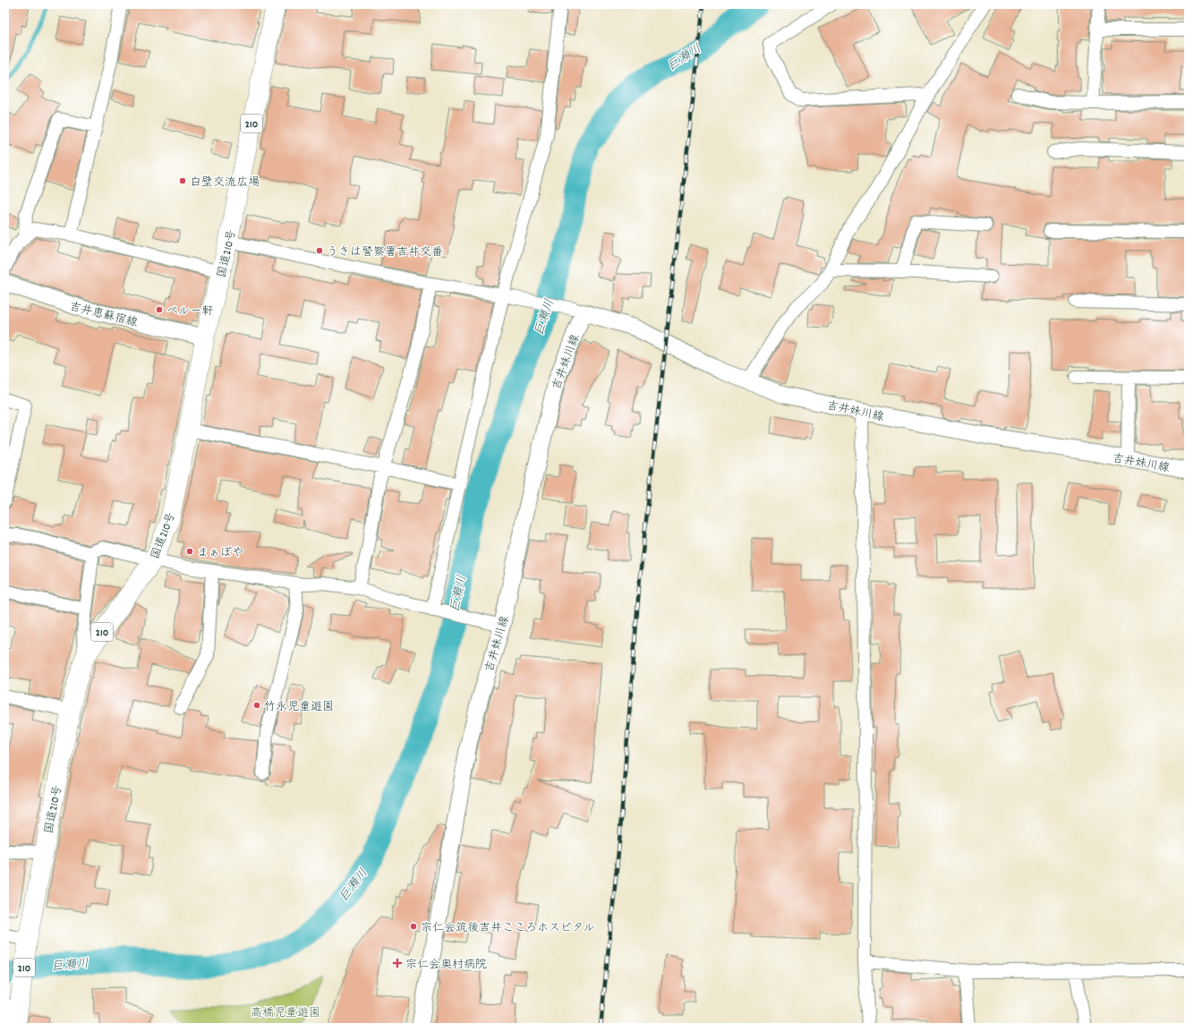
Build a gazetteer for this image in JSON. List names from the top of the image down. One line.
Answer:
{"streets":{"highway":["210","国道210号"],"main road":["吉井恵蘇宿線","吉井妹川線"]},"crossings":[["国道210号","吉井恵蘇宿線"]],"water":["巨瀬川"],"parks":["高橋児童遊園"],"places":{"other":["白壁交流広場","うきは警察署吉井交番","ペルー軒","まぁぼや","竹永児童遊園","宗仁会筑後吉井こころホスピタル"],"health":["宗仁会奥村病院"]}}
